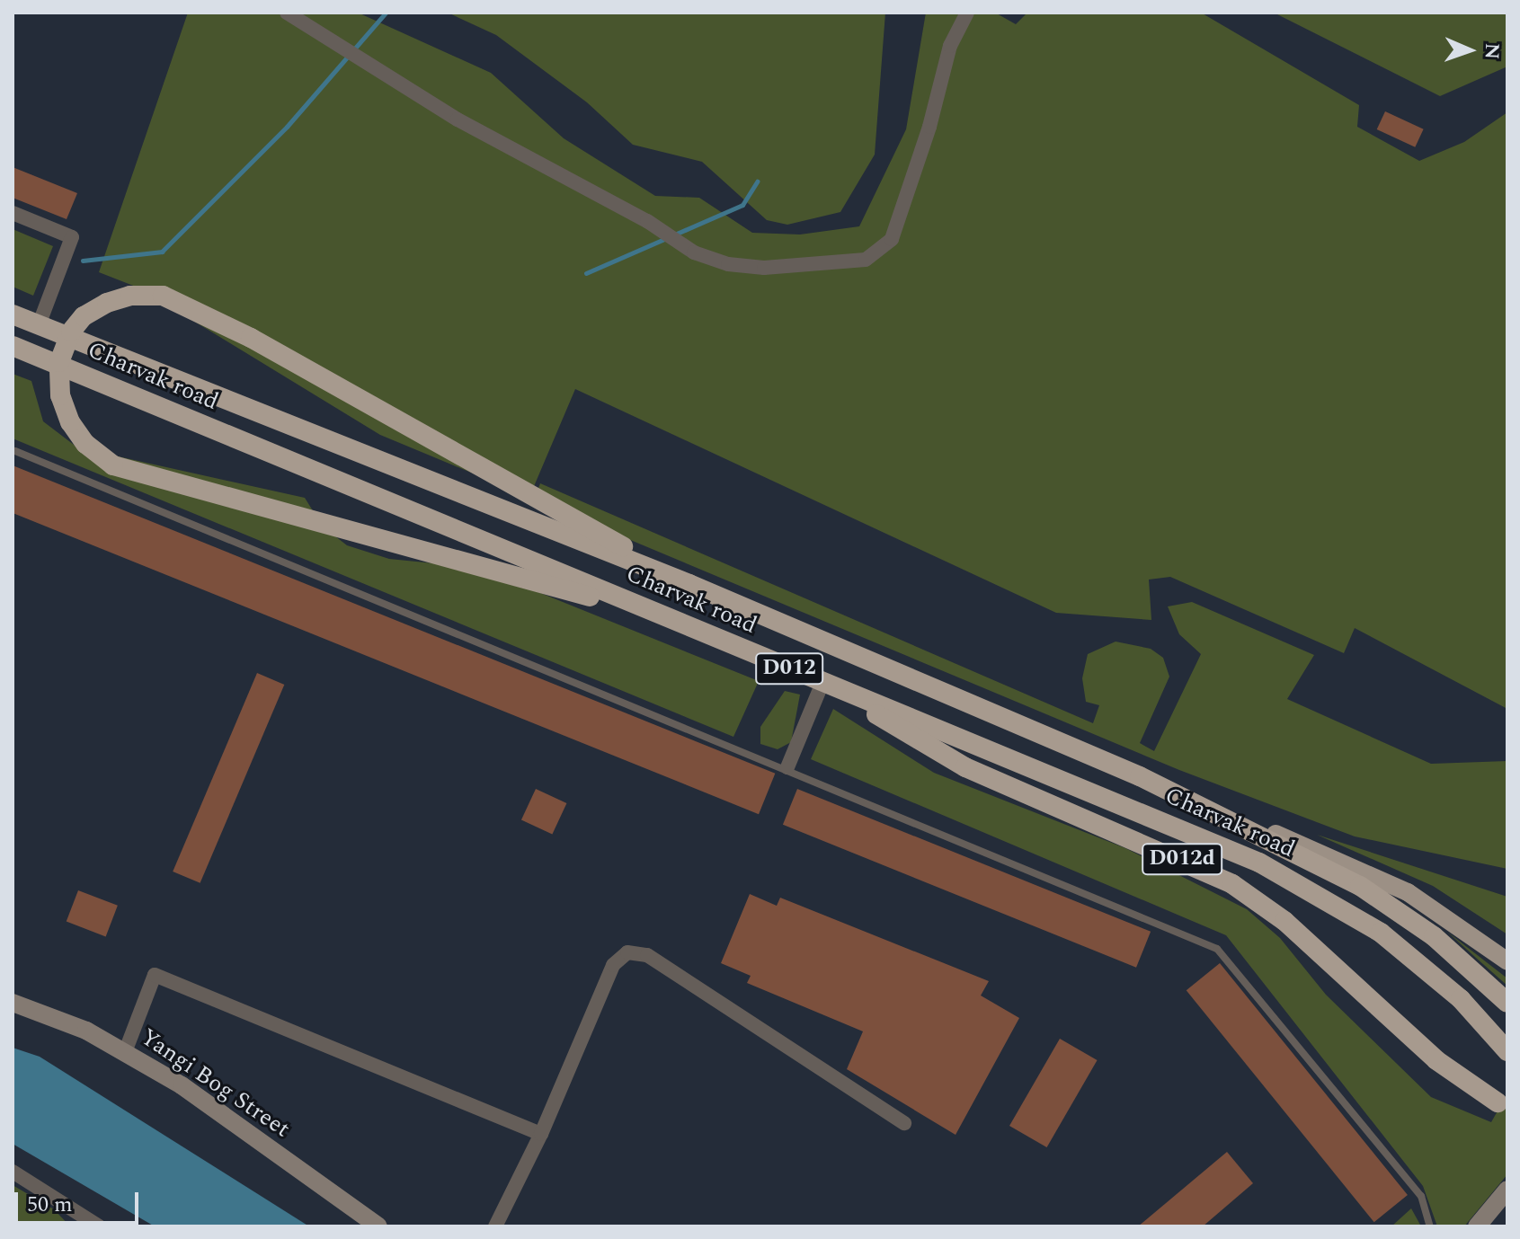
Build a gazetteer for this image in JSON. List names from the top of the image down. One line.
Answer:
{"streets":{"highway":["Charvak road","D012","D012d"],"main road":["Yangi Bog Street"]},"crossings":[["Charvak road","D012d"]],"scale_bar":"50 m","north":"right"}
